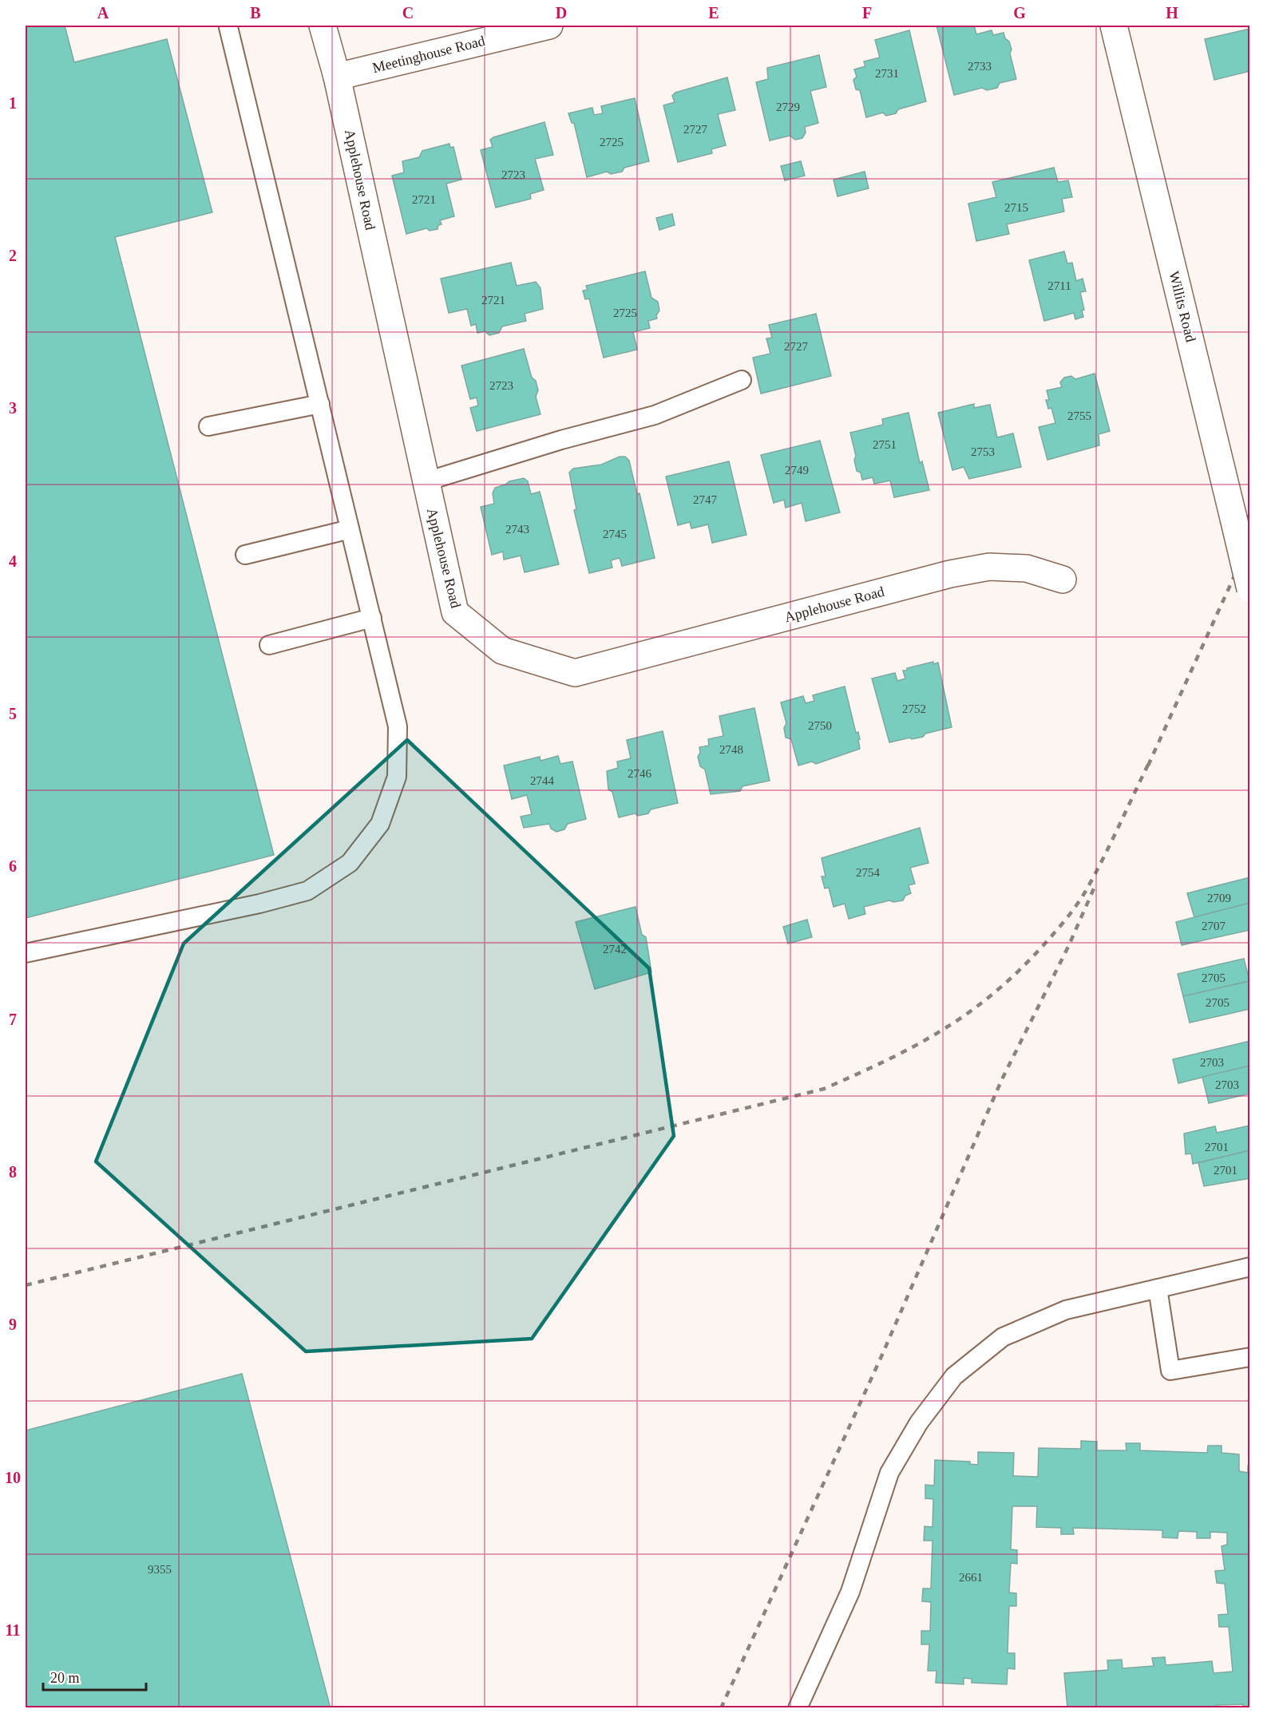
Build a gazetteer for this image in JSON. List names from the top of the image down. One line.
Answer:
{"streets":{"street":["Meetinghouse Road","Applehouse Road","Willits Road"]},"crossings":[["Meetinghouse Road","Applehouse Road"]],"house_numbers":["2733","2731","2729","2727","2725","2723","2721","2715","2711","2721","2725","2727","2723","2755","2751","2753","2749","2747","2743","2745","2752","2750","2748","2746","2744","2754","2709","2707","2742","2705","2705","2703","2703","2701","2701","9355","2661"],"scale_bar":"20 m","grid":{"columns":["A","B","C","D","E","F","G","H"],"rows":["1","2","3","4","5","6","7","8","9","10","11"]}}
